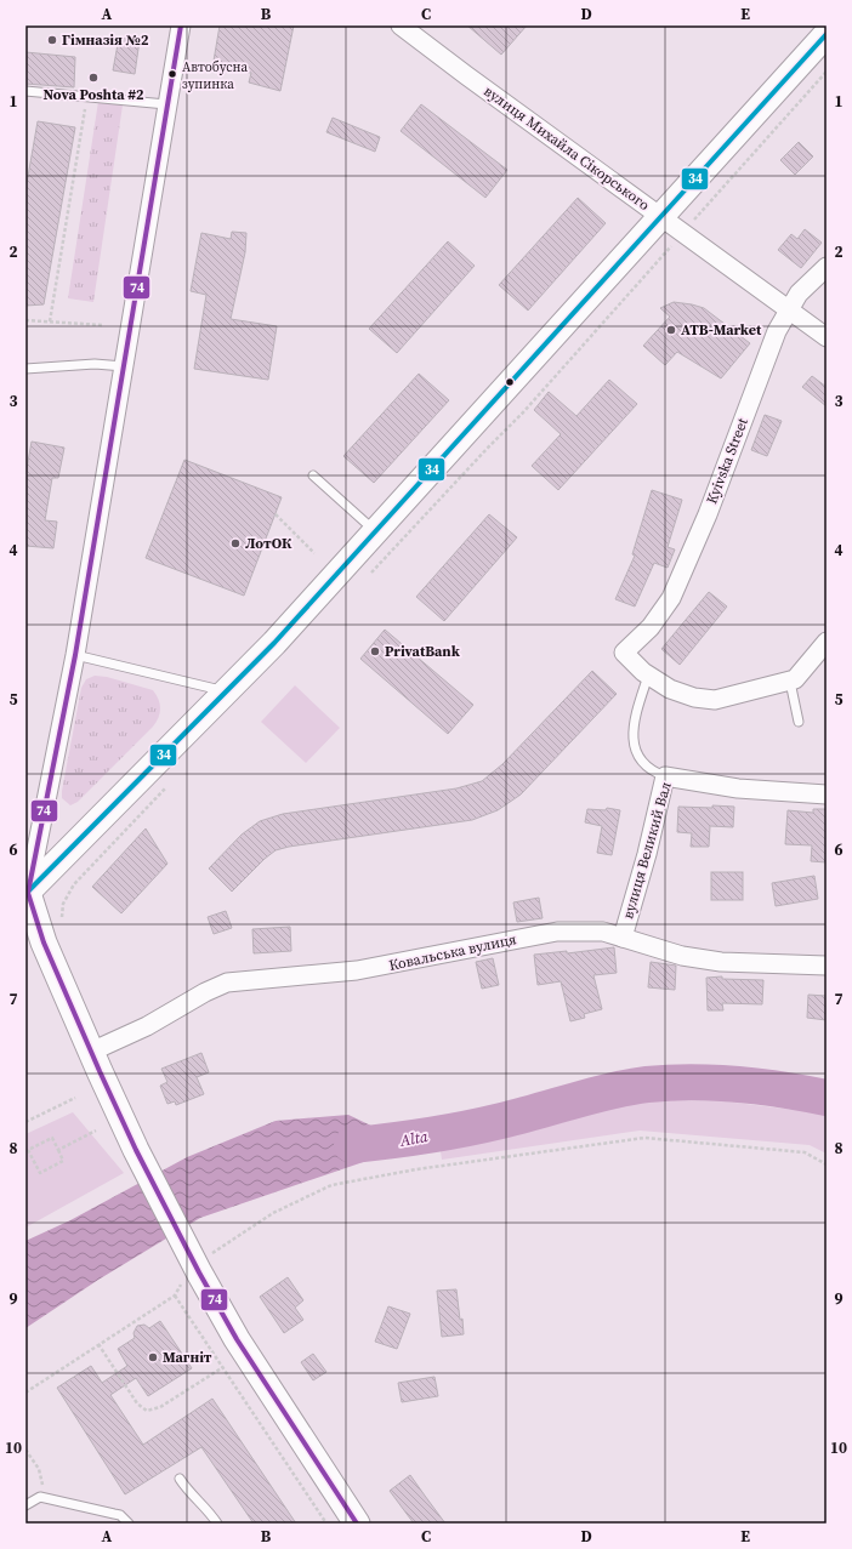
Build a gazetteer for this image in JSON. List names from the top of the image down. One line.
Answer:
{"streets":{"street":["вулиця Михайла Сікорського","Kyivska Street","вулиця Великий Вал","Ковальська вулиця"]},"crossings":[["вулиця Михайла Сікорського","Kyivska Street"],["вулиця Великий Вал","Ковальська вулиця"]],"water":["Alta"],"places":["Гімназія №2","Автобусна зупинка","Nova Poshta #2","ATB-Market","ЛотОК","PrivatBank","Магніт"],"lines":["transit line 74","transit line 34"],"grid":{"columns":["A","B","C","D","E"],"rows":["1","2","3","4","5","6","7","8","9","10"]}}
